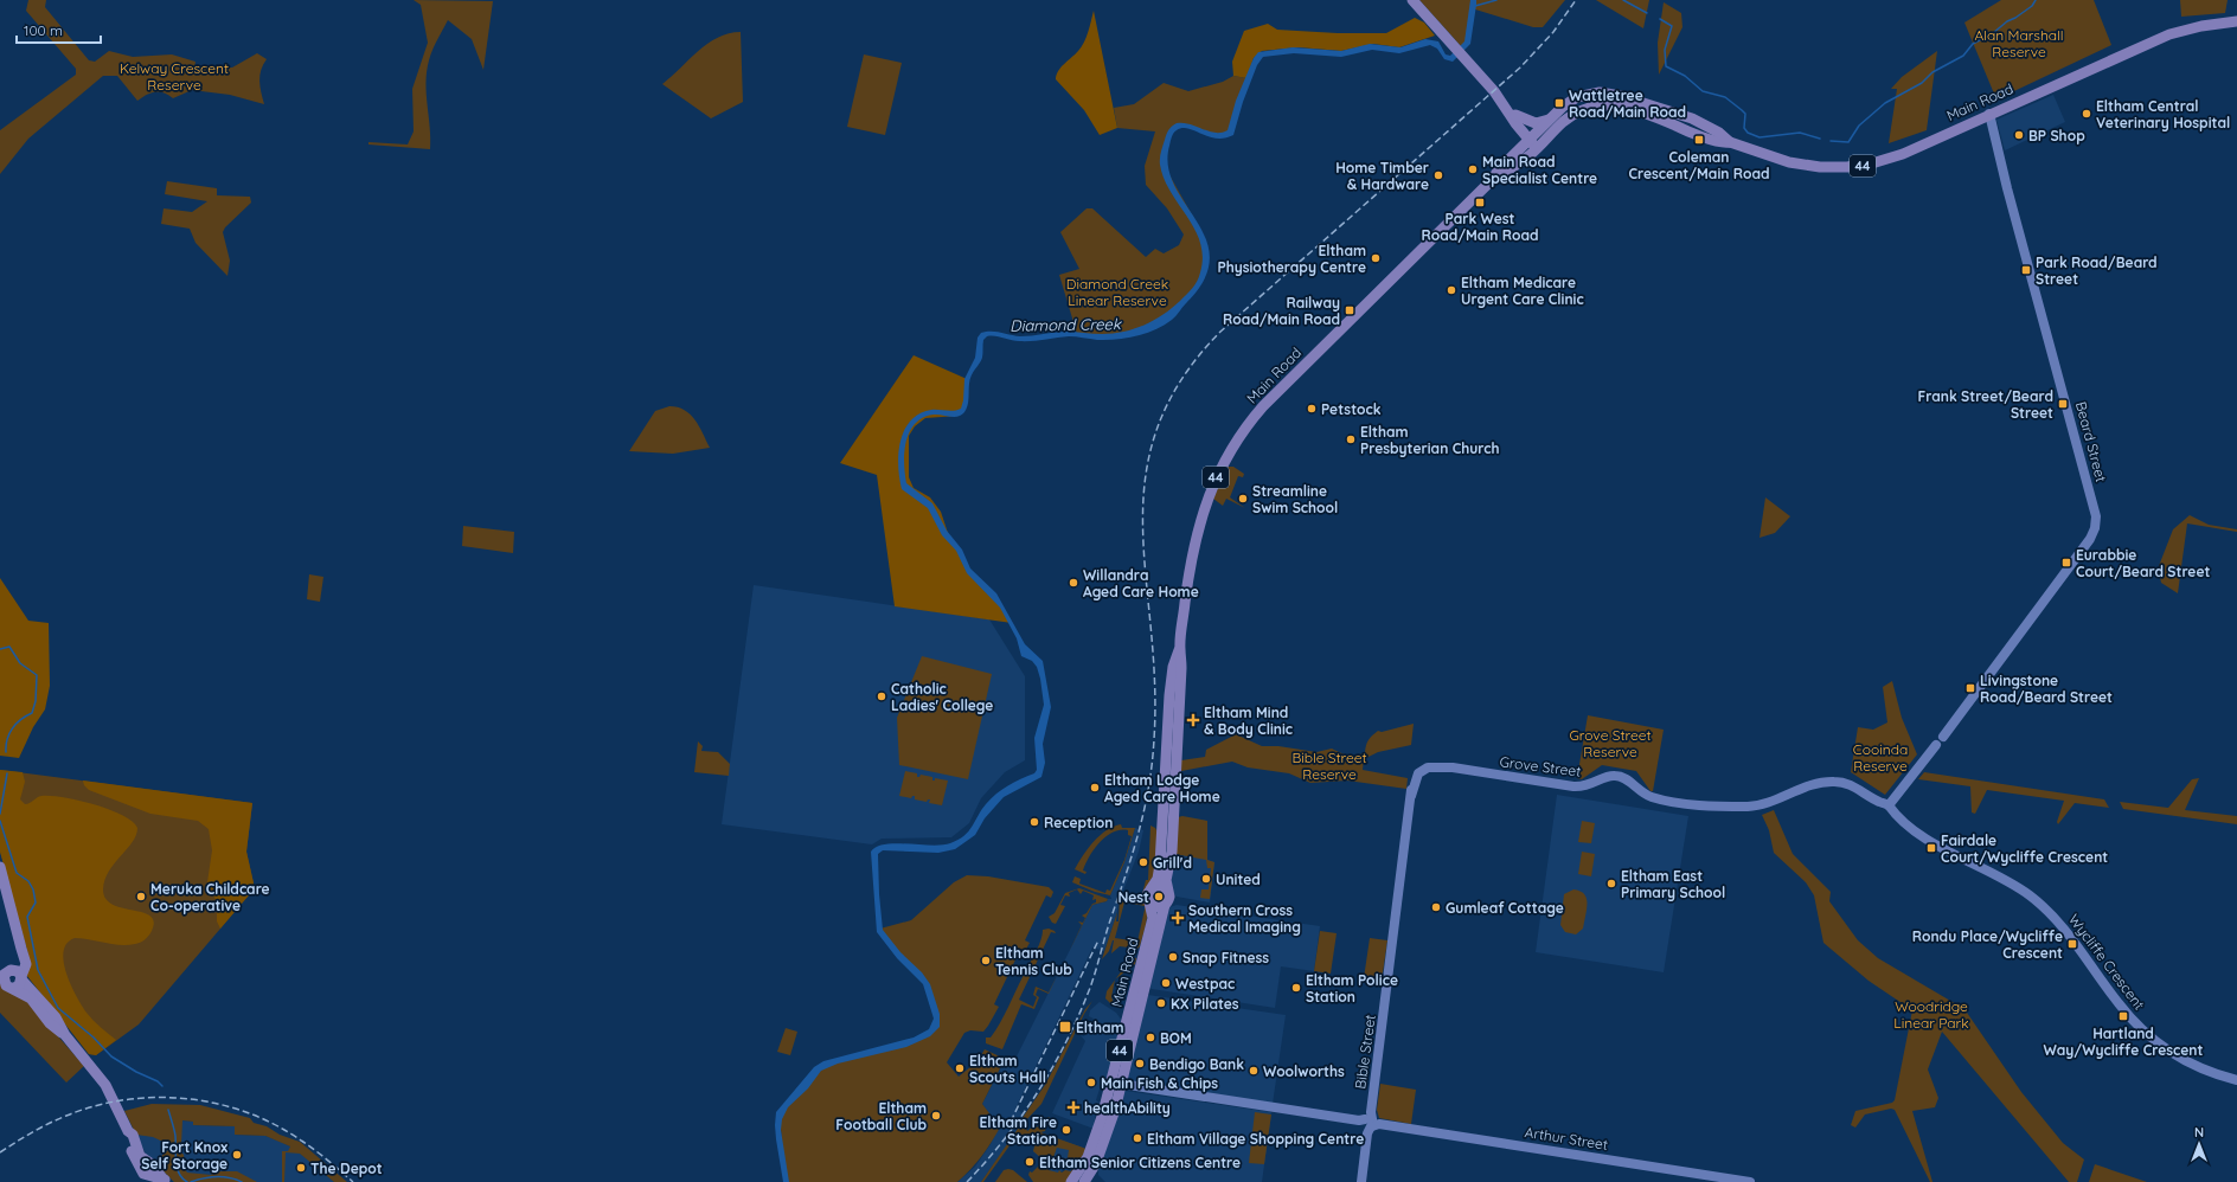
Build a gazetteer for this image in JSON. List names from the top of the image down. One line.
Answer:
{"streets":{"main road":["Main Road","44"],"street":["Beard Street","Grove Street","Wycliffe Crescent","Bible Street","Arthur Street"]},"crossings":[["Main Road","44"],["Main Road","Beard Street"],["Main Road","Arthur Street"],["Beard Street","Grove Street"],["Beard Street","Wycliffe Crescent"],["Grove Street","Wycliffe Crescent"],["Grove Street","Bible Street"],["Bible Street","Arthur Street"]],"water":["Diamond Creek"],"parks":["Alan Marshall Reserve","Kelway Crescent Reserve","Diamond Creek Linear Reserve","Grove Street Reserve","Cooinda Reserve","Bible Street Reserve","Woodridge Linear Park"],"places":{"transit":["Wattletree Road/Main Road","Coleman Crescent/Main Road","Park West Road/Main Road","Park Road/Beard Street","Railway Road/Main Road","Frank Street/Beard Street","Eurabbie Court/Beard Street","Livingstone Road/Beard Street","Fairdale Court/Wycliffe Crescent","Rondu Place/Wycliffe Crescent","Hartland Way/Wycliffe Crescent","Eltham"],"other":["Eltham Central Veterinary Hospital","BP Shop","Main Road Specialist Centre","Home Timber & Hardware","Eltham Physiotherapy Centre","Eltham Medicare Urgent Care Clinic","Petstock","Eltham Presbyterian Church","Streamline Swim School","Willandra Aged Care Home","Catholic Ladies' College","Eltham Lodge Aged Care Home","Reception","Grill'd","United","Eltham East Primary School","Meruka Childcare Co-operative","Nest","Gumleaf Cottage","Snap Fitness","Eltham Tennis Club","Westpac","Eltham Police Station","KX Pilates","BOM","Bendigo Bank","Eltham Scouts Hall","Woolworths","Main Fish & Chips","Eltham Football Club","Eltham Fire Station","Eltham Village Shopping Centre","Fort Knox Self Storage","Eltham Senior Citizens Centre","The Depot"],"health":["Eltham Mind & Body Clinic","Southern Cross Medical Imaging","healthAbility"]},"scale_bar":"100 m","north":"top"}
